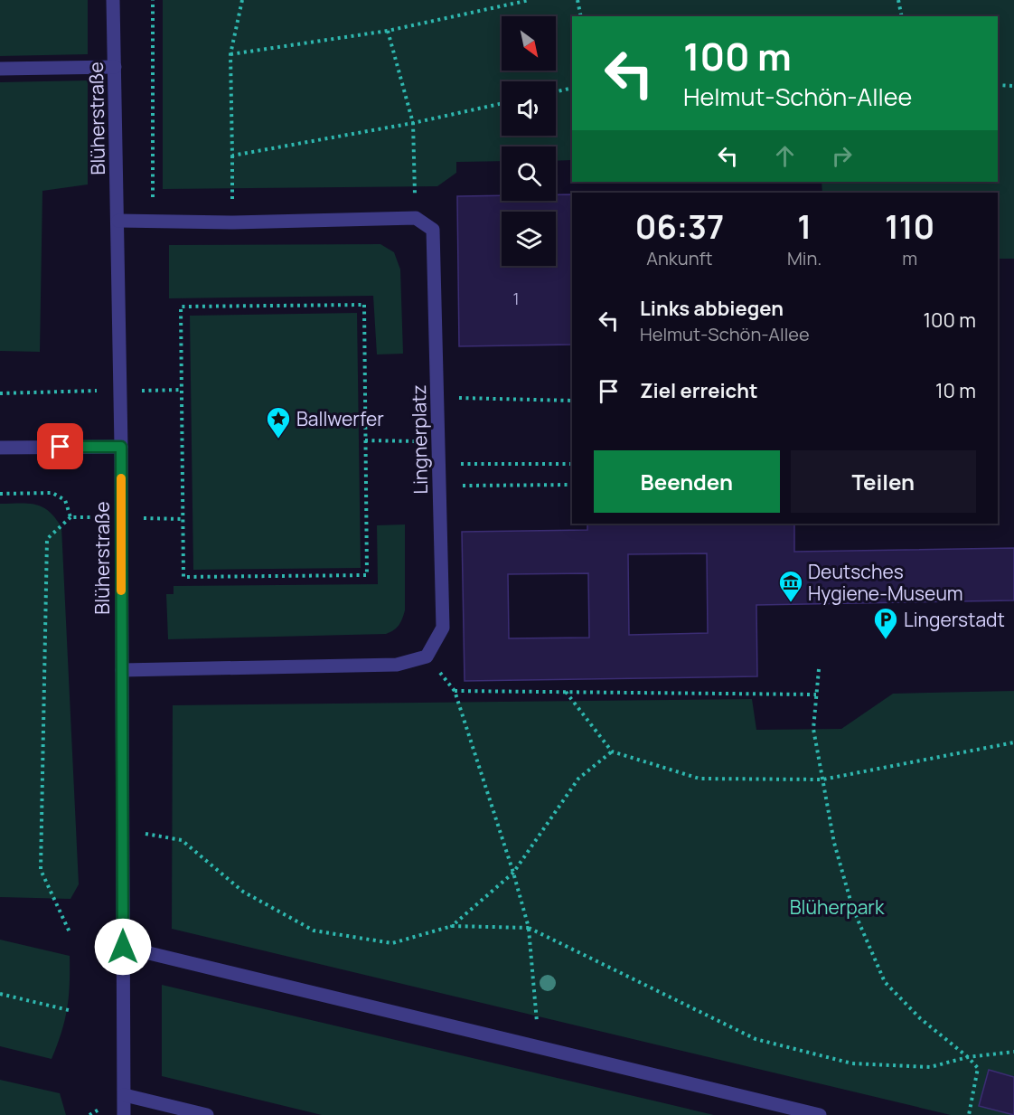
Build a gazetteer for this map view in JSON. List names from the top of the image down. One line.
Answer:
{"streets":{"street":["Blüherstraße","Lingnerplatz"]},"parks":["Blüherpark"],"places":{"place":["Ballwerfer"],"museum":["Deutsches Hygiene-Museum"],"parking":["Lingerstadt"]},"house_numbers":["1"],"north":"bottom right","page":{"turn":["100 m","Helmut-Schön-Allee"],"eta":["06:37","Ankunft","1","Min.","110","m"],"list":[{"name":"Links abbiegen","note":"Helmut-Schön-Allee","value":"100 m"},{"name":"Ziel erreicht","value":"10 m"}],"buttons":["Beenden","Teilen"]}}
